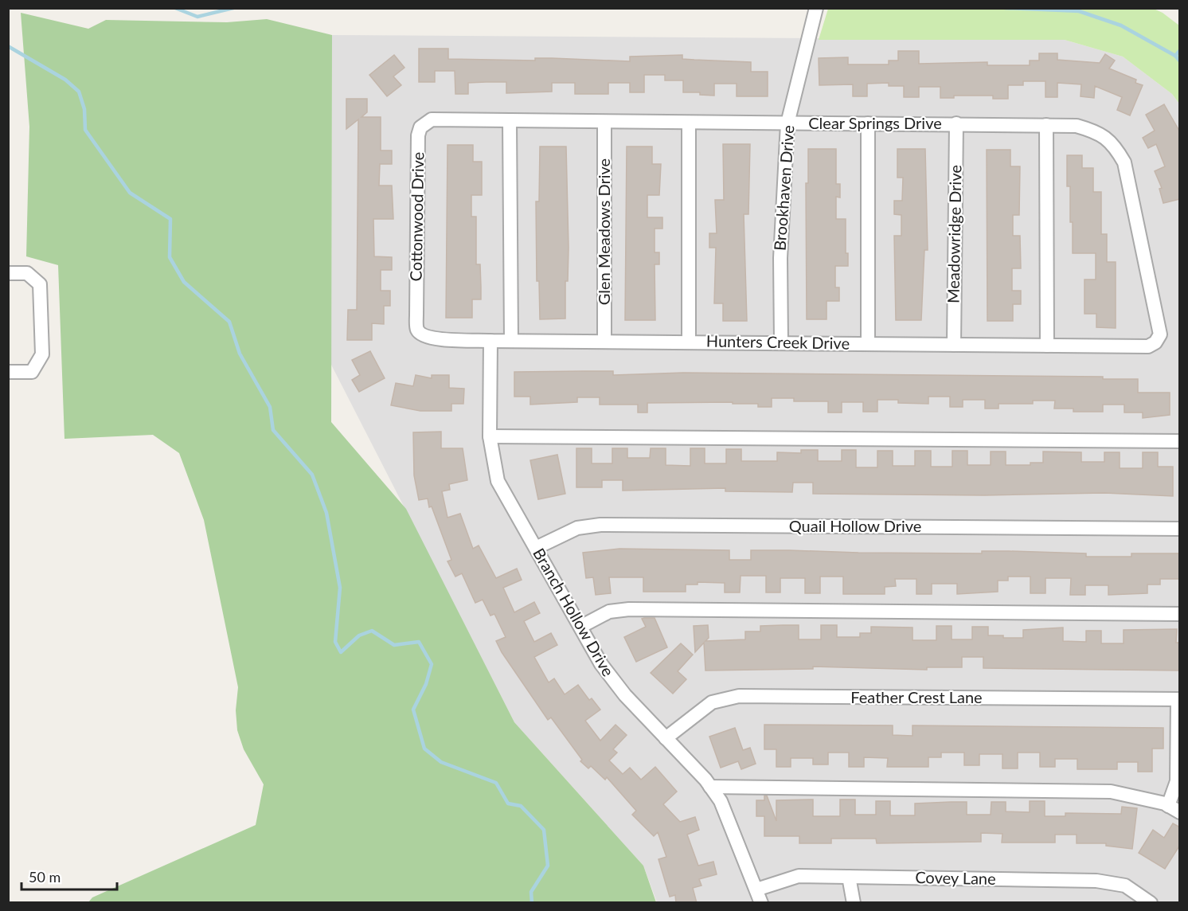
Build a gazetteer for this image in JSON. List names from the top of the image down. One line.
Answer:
{"streets":{"street":["Clear Springs Drive","Brookhaven Drive","Cottonwood Drive","Glen Meadows Drive","Meadowridge Drive","Hunters Creek Drive","Quail Hollow Drive","Branch Hollow Drive","Feather Crest Lane","Covey Lane"]},"crossings":[["Clear Springs Drive","Brookhaven Drive"],["Clear Springs Drive","Cottonwood Drive"],["Clear Springs Drive","Glen Meadows Drive"],["Clear Springs Drive","Meadowridge Drive"],["Clear Springs Drive","Hunters Creek Drive"],["Brookhaven Drive","Hunters Creek Drive"],["Cottonwood Drive","Hunters Creek Drive"],["Glen Meadows Drive","Hunters Creek Drive"],["Meadowridge Drive","Hunters Creek Drive"],["Hunters Creek Drive","Branch Hollow Drive"],["Quail Hollow Drive","Branch Hollow Drive"],["Branch Hollow Drive","Feather Crest Lane"],["Branch Hollow Drive","Covey Lane"]],"scale_bar":"50 m"}
